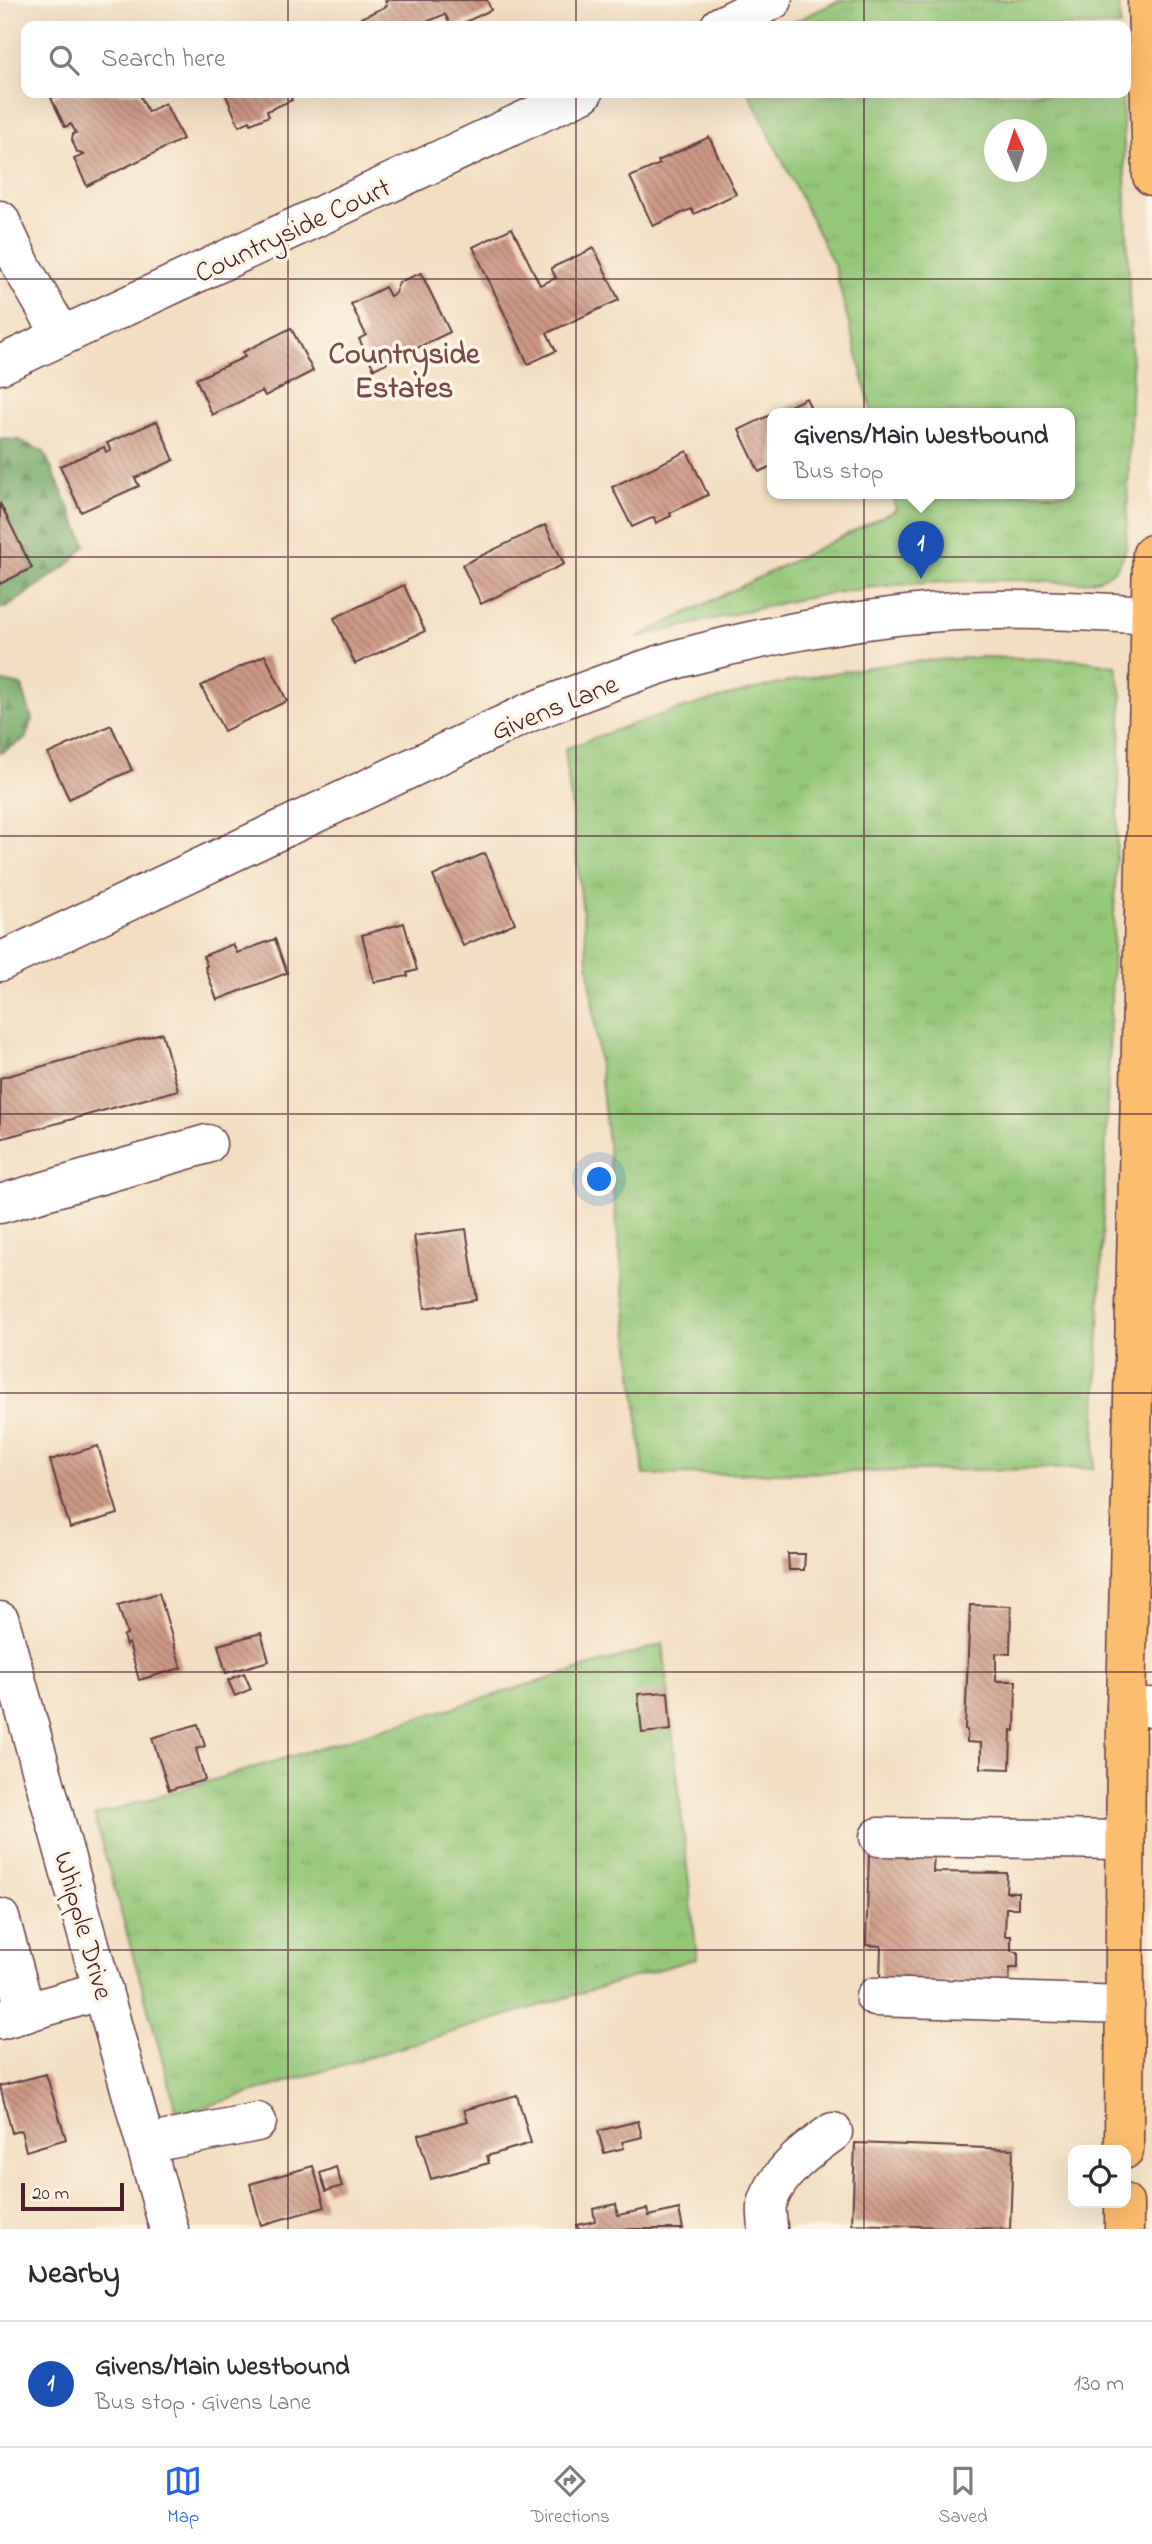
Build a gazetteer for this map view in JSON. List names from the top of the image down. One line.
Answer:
{"streets":{"street":["Countryside Court","Givens Lane","Whipple Drive"]},"districts":["Countryside Estates"],"scale_bar":"20 m","north":"top","page":{"search":"Search here","popup":["Givens/Main Westbound","Bus stop"],"pins":"1","scale":"20 m","heading":"Nearby","list":[{"mark":"1","name":"Givens/Main Westbound","note":"Bus stop · Givens Lane","value":"130 m"}],"nav":["Map","Directions","Saved"]}}
